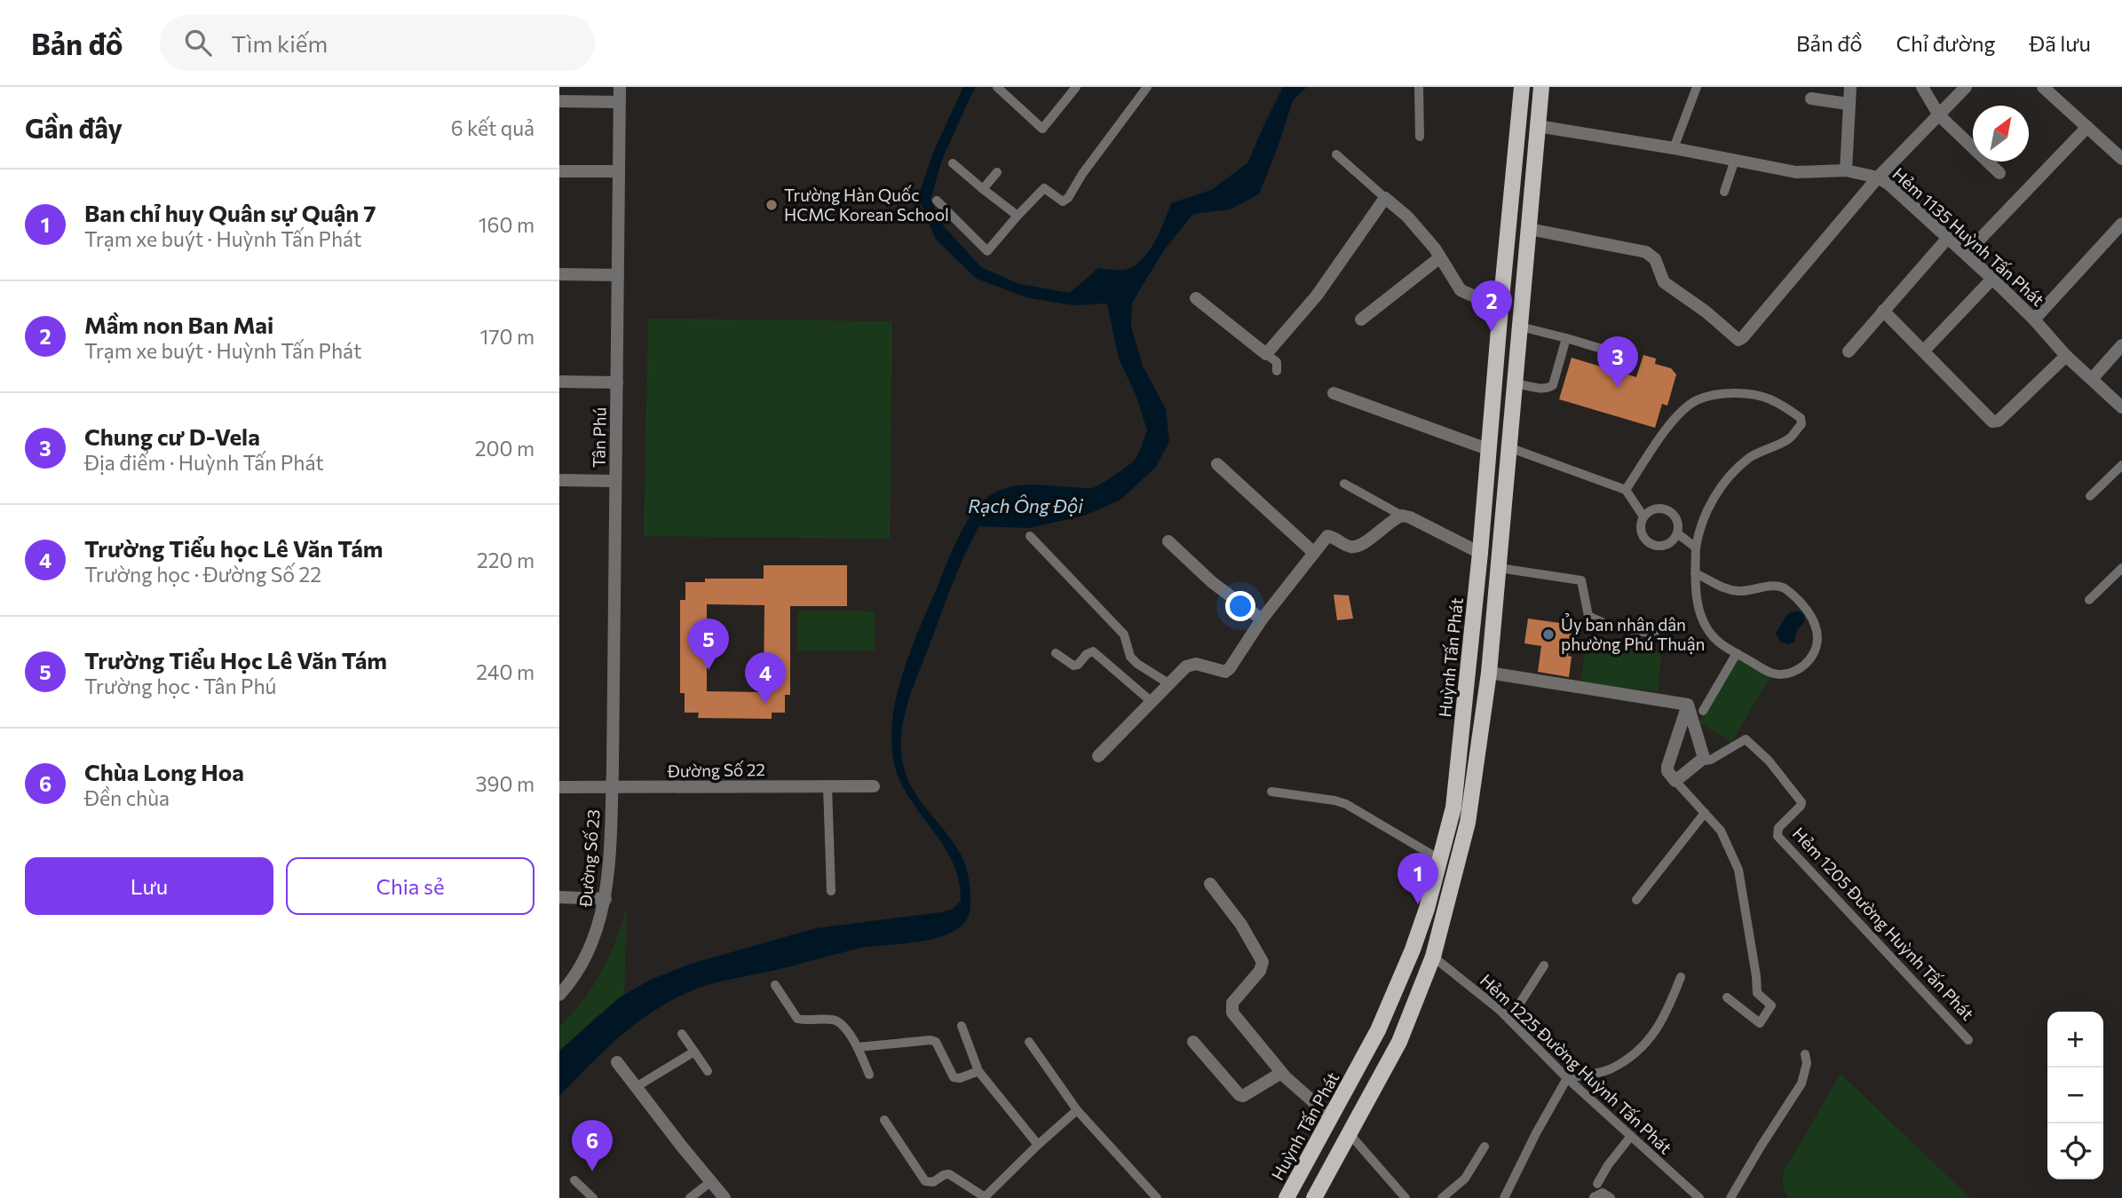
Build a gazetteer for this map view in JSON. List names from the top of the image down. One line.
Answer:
{"streets":{"main road":["Huỳnh Tấn Phát"],"street":["Hẻm 1135 Huỳnh Tấn Phát","Tân Phú","Đường Số 22","Đường Số 23"],"lane":["Hẻm 1205 Đường Huỳnh Tấn Phát","Hẻm 1225 Đường Huỳnh Tấn Phát"]},"crossings":[["Tân Phú","Đường Số 22"],["Tân Phú","Đường Số 23"],["Đường Số 22","Đường Số 23"]],"water":["Rạch Ông Đội"],"places":["Trường Hàn Quốc HCMC Korean School","Ủy ban nhân dân phường Phú Thuận"],"north":"top right","page":{"header":"Bản đồ","search":"Tìm kiếm","nav":["Bản đồ","Chỉ đường","Đã lưu"],"heading":["Gần đây","6 kết quả"],"list":[{"mark":"1","name":"Ban chỉ huy Quân sự Quận 7","note":"Trạm xe buýt · Huỳnh Tấn Phát","value":"160 m"},{"mark":"2","name":"Mầm non Ban Mai","note":"Trạm xe buýt · Huỳnh Tấn Phát","value":"170 m"},{"mark":"3","name":"Chung cư D-Vela","note":"Địa điểm · Huỳnh Tấn Phát","value":"200 m"},{"mark":"4","name":"Trường Tiểu học Lê Văn Tám","note":"Trường học · Đường Số 22","value":"220 m"},{"mark":"5","name":"Trường Tiểu Học Lê Văn Tám","note":"Trường học · Tân Phú","value":"240 m"},{"mark":"6","name":"Chùa Long Hoa","note":"Đền chùa","value":"390 m"}],"pins":["2","3","5","4","1","6"],"buttons":["Lưu","Chia sẻ"],"map_buttons":["+","−"]}}
